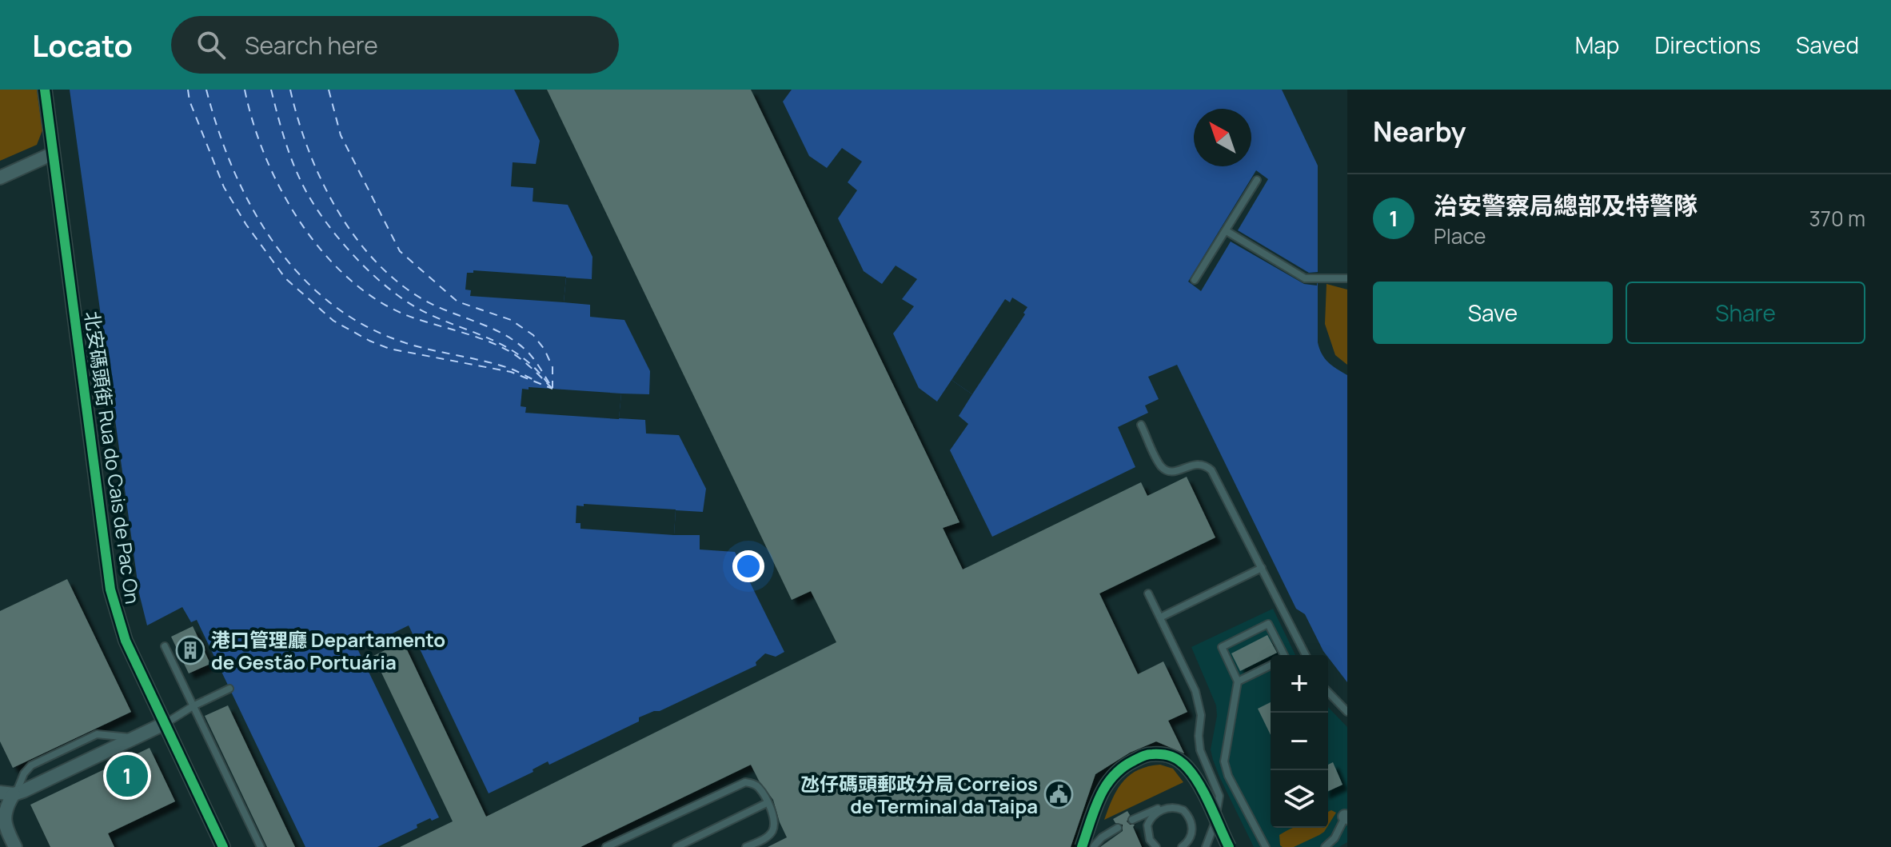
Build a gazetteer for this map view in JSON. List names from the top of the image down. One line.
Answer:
{"streets":{"street":["北安碼頭街 Rua do Cais de Pac On"]},"places":{"building":["港口管理廳 Departamento de Gestão Portuária"],"public building":["氹仔碼頭郵政分局 Correios de Terminal da Taipa"]},"north":"top left","page":{"header":"Locato","search":"Search here","nav":["Map","Directions","Saved"],"heading":"Nearby","list":[{"mark":"1","name":"治安警察局總部及特警隊","note":"Place","value":"370 m"}],"buttons":["Save","Share"],"map_buttons":["+","−"],"pins":"1"}}
